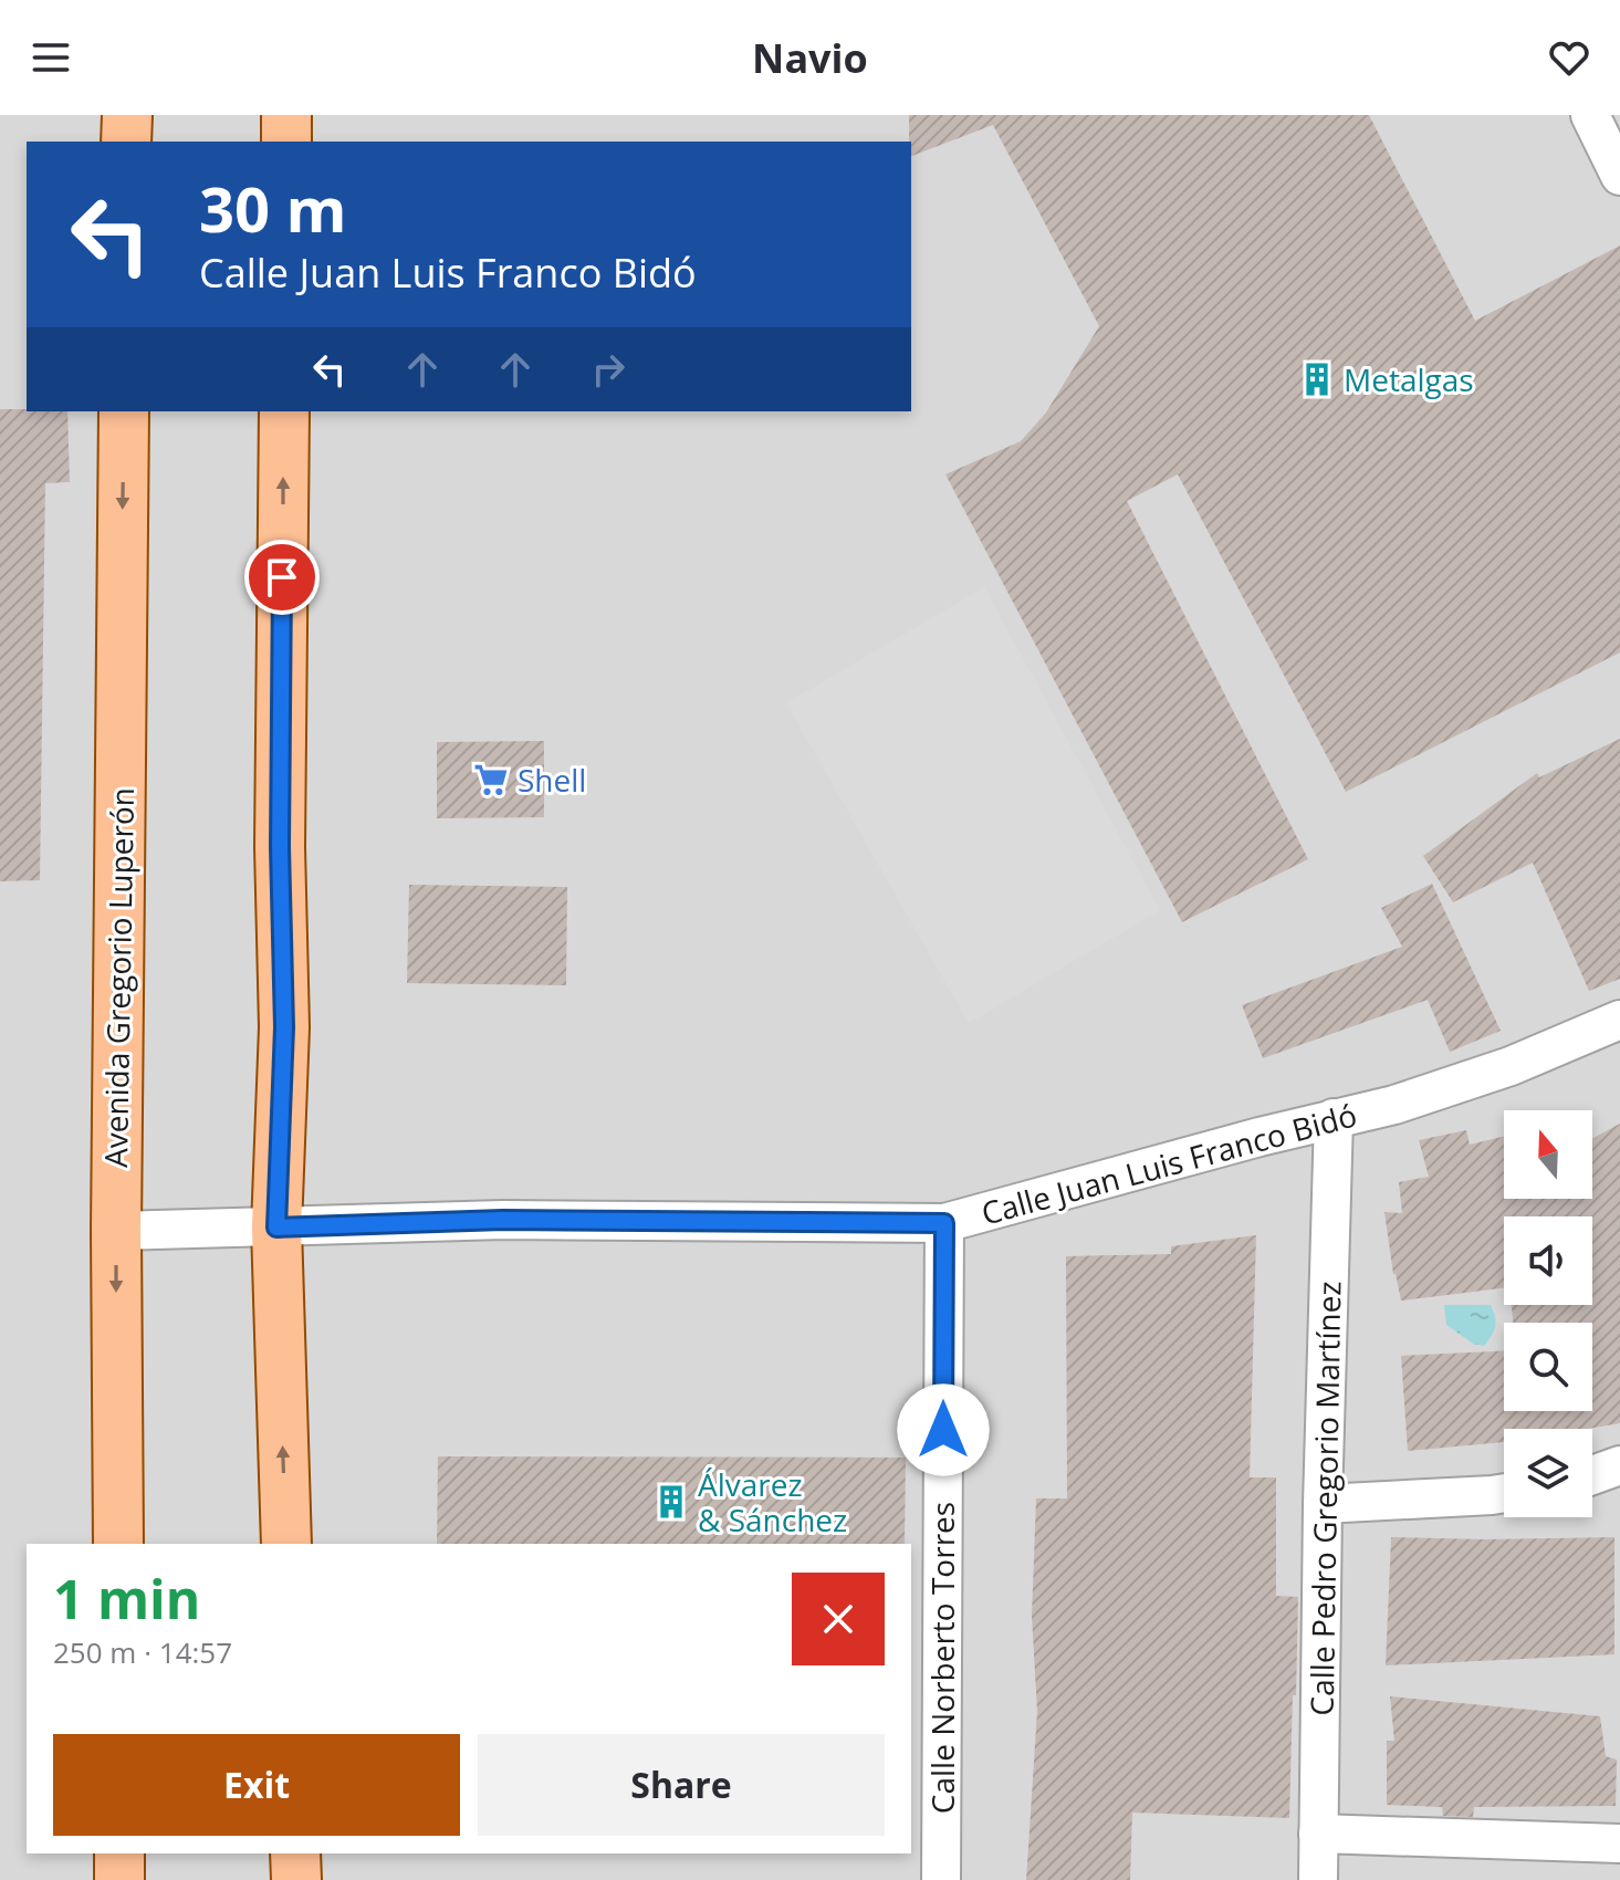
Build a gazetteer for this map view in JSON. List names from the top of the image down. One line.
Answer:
{"streets":{"main road":["Avenida Gregorio Luperón"],"street":["Calle Juan Luis Franco Bidó","Calle Pedro Gregorio Martínez","Calle Norberto Torres"]},"crossings":[["Avenida Gregorio Luperón","Calle Juan Luis Franco Bidó"],["Calle Juan Luis Franco Bidó","Calle Pedro Gregorio Martínez"],["Calle Juan Luis Franco Bidó","Calle Norberto Torres"]],"places":{"building":["Metalgas","Álvarez & Sánchez"],"supermarket":["Shell"]},"north":"top","page":{"header":"Navio","turn":["30 m","Calle Juan Luis Franco Bidó"],"heading":["1 min","250 m · 14:57"],"buttons":["Exit","Share"]}}
